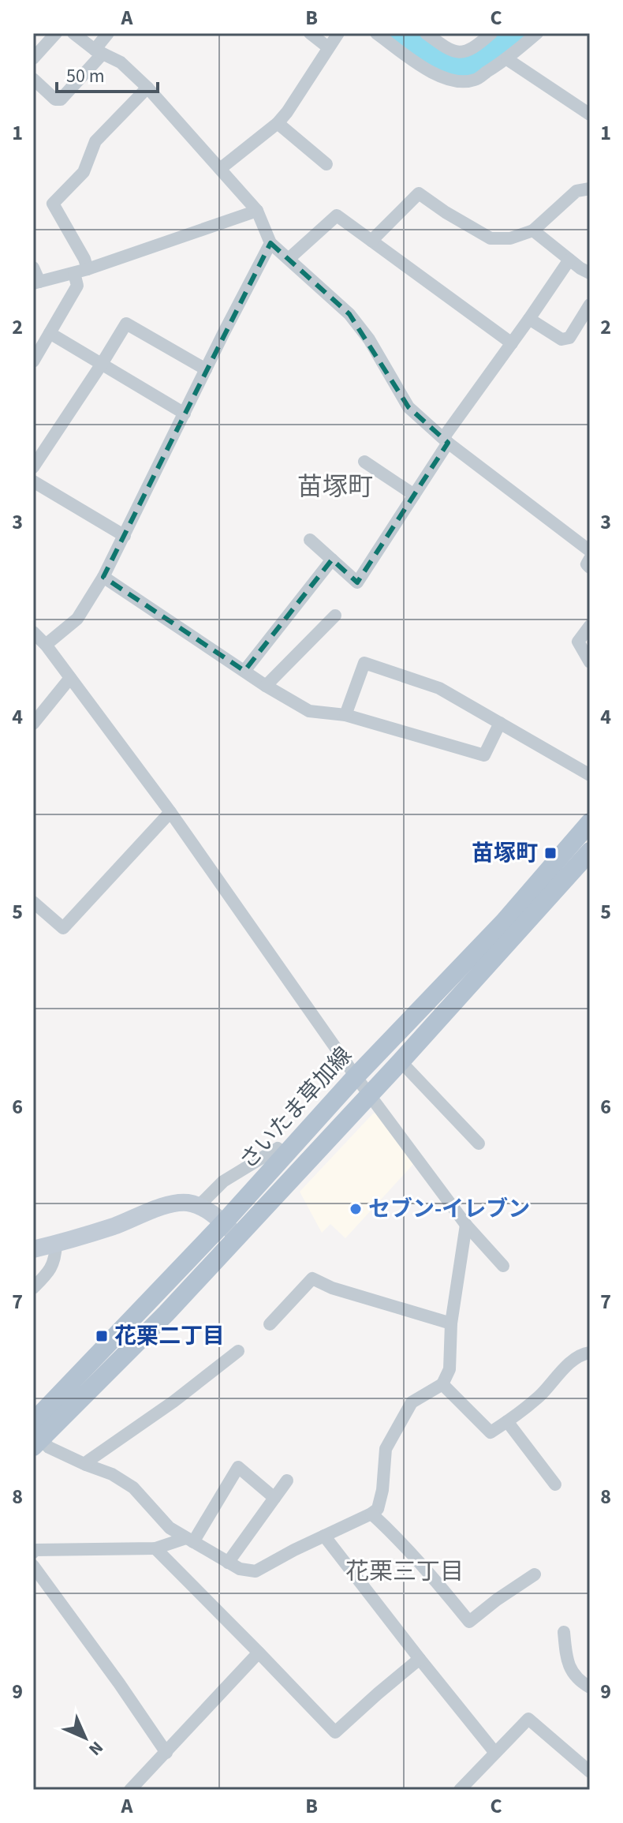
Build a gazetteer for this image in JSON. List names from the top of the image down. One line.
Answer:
{"streets":{"main road":["さいたま草加線"]},"districts":["苗塚町","花栗三丁目"],"places":{"transit":["苗塚町","花栗二丁目"],"other":["セブン-イレブン"]},"scale_bar":"50 m","north":"bottom right","grid":{"columns":["A","B","C"],"rows":["1","2","3","4","5","6","7","8","9"]}}
